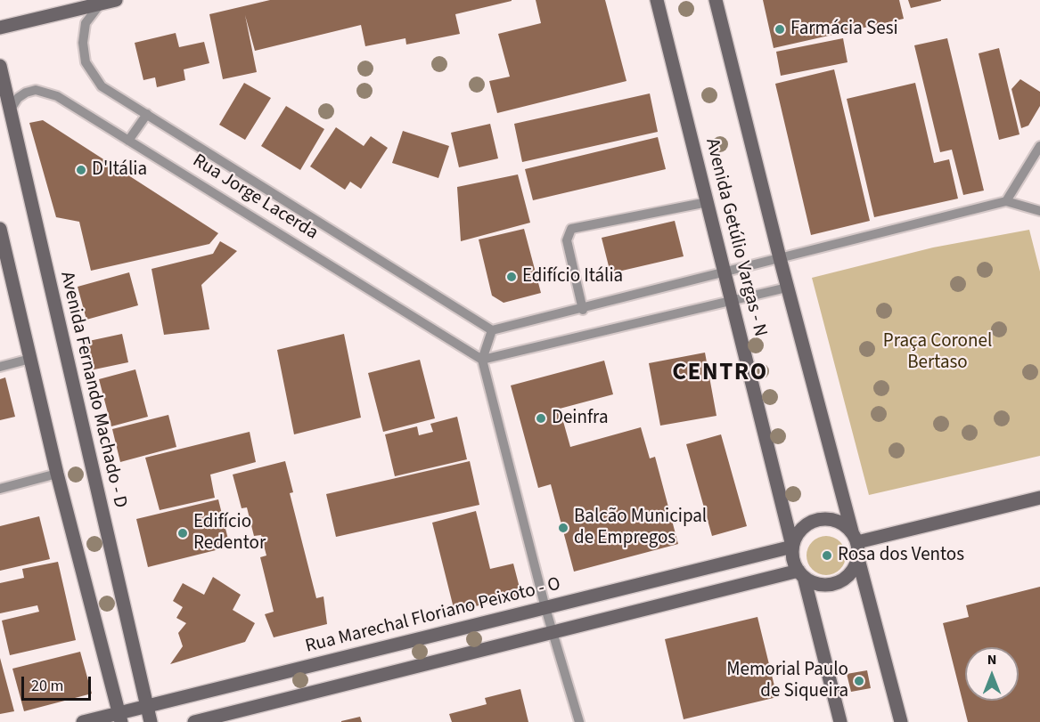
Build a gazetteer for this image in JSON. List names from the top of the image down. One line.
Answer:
{"streets":{"street":["Avenida Getúlio Vargas - N","Avenida Fernando Machado - D","Rua Marechal Floriano Peixoto - O"],"lane":["Rua Jorge Lacerda"]},"crossings":[["Rua Jorge Lacerda","Avenida Fernando Machado - D"],["Avenida Getúlio Vargas - N","Rua Marechal Floriano Peixoto - O"],["Avenida Fernando Machado - D","Rua Marechal Floriano Peixoto - O"]],"districts":["CENTRO"],"parks":["Praça Coronel Bertaso"],"places":["Farmácia Sesi","D'Itália","Edifício Itália","Deinfra","Balcão Municipal de Empregos","Edifício Redentor","Rosa dos Ventos","Memorial Paulo de Siqueira"],"scale_bar":"20 m","north":"top"}
